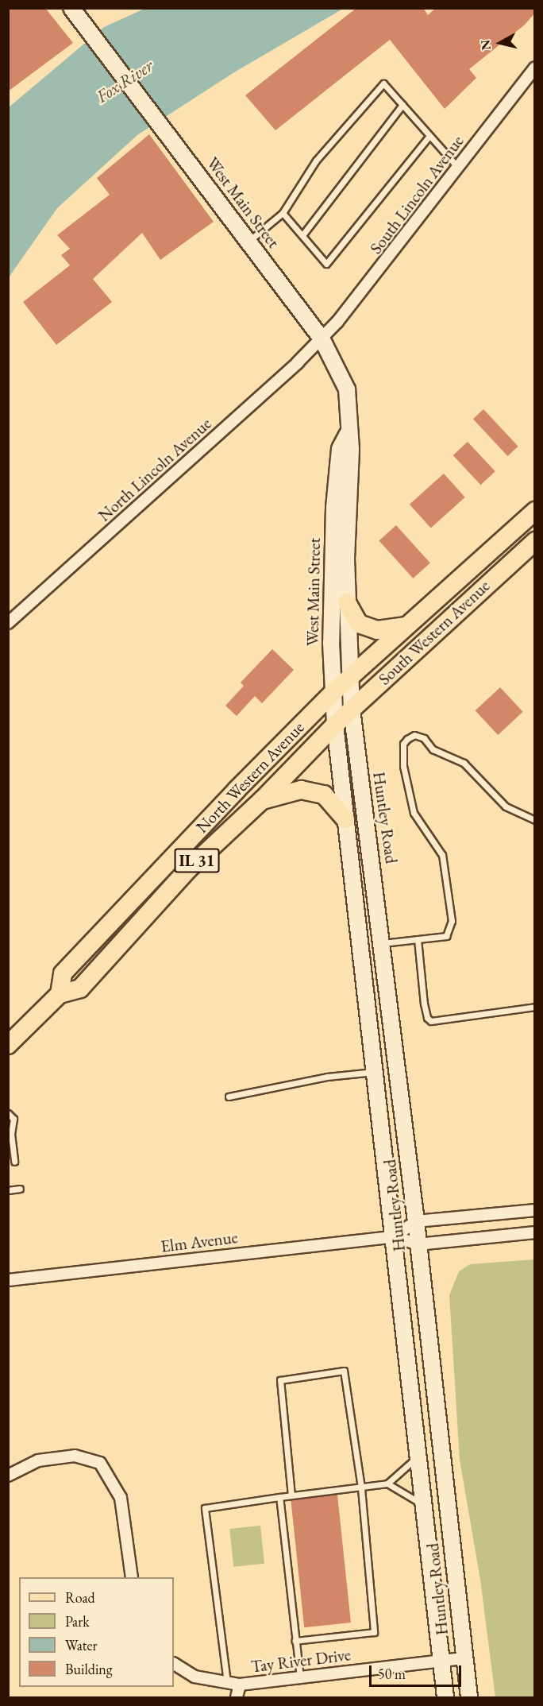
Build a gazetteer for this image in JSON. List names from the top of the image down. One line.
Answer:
{"streets":{"main road":["South Western Avenue","North Western Avenue","IL 31"],"street":["South Lincoln Avenue","West Main Street","North Lincoln Avenue","Huntley Road","Elm Avenue","Tay River Drive"]},"crossings":[["South Lincoln Avenue","West Main Street"],["South Lincoln Avenue","North Lincoln Avenue"],["West Main Street","North Lincoln Avenue"],["West Main Street","South Western Avenue"],["West Main Street","North Western Avenue"],["West Main Street","Huntley Road"],["South Western Avenue","North Western Avenue"],["South Western Avenue","Huntley Road"],["North Western Avenue","Huntley Road"],["Huntley Road","Elm Avenue"],["Huntley Road","Tay River Drive"]],"water":["Fox River"],"legend":["Road","Park","Water","Building"],"scale_bar":"50 m","north":"left"}
